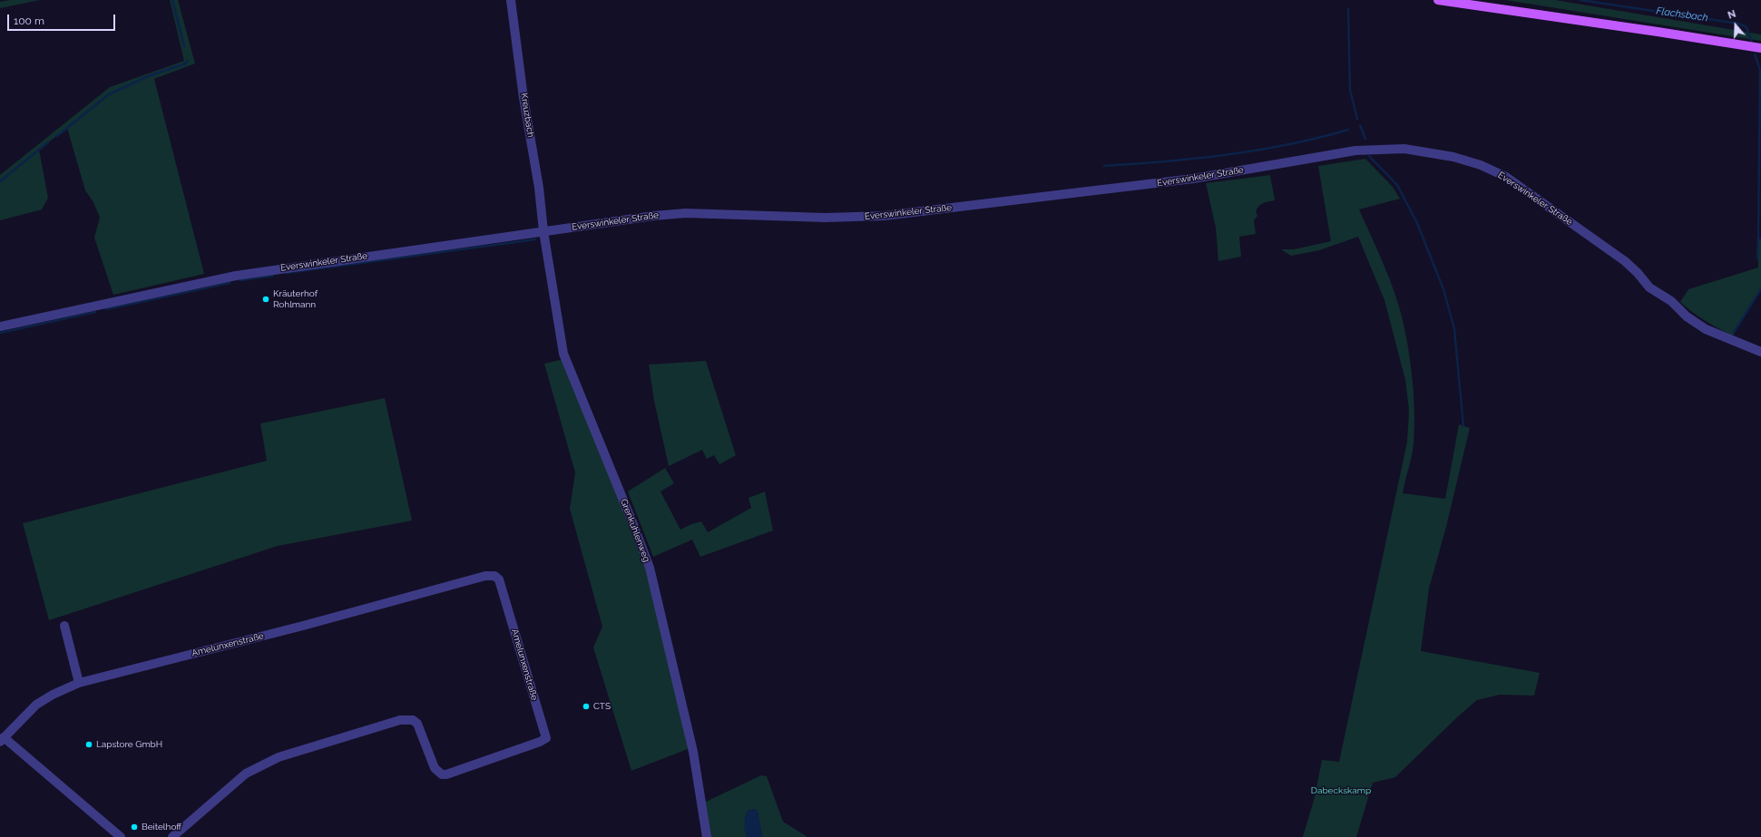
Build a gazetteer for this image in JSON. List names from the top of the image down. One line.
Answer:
{"streets":{"street":["Kreuzbach","Everswinkeler Straße","Grenkuhlenweg","Amelunxenstraße"]},"crossings":[["Kreuzbach","Everswinkeler Straße"],["Kreuzbach","Grenkuhlenweg"],["Everswinkeler Straße","Grenkuhlenweg"]],"water":["Flachsbach"],"parks":["Dabeckskamp"],"places":["Kräuterhof Rohlmann","CTS","Lapstore GmbH","Beitelhoff"],"scale_bar":"100 m","north":"top"}
